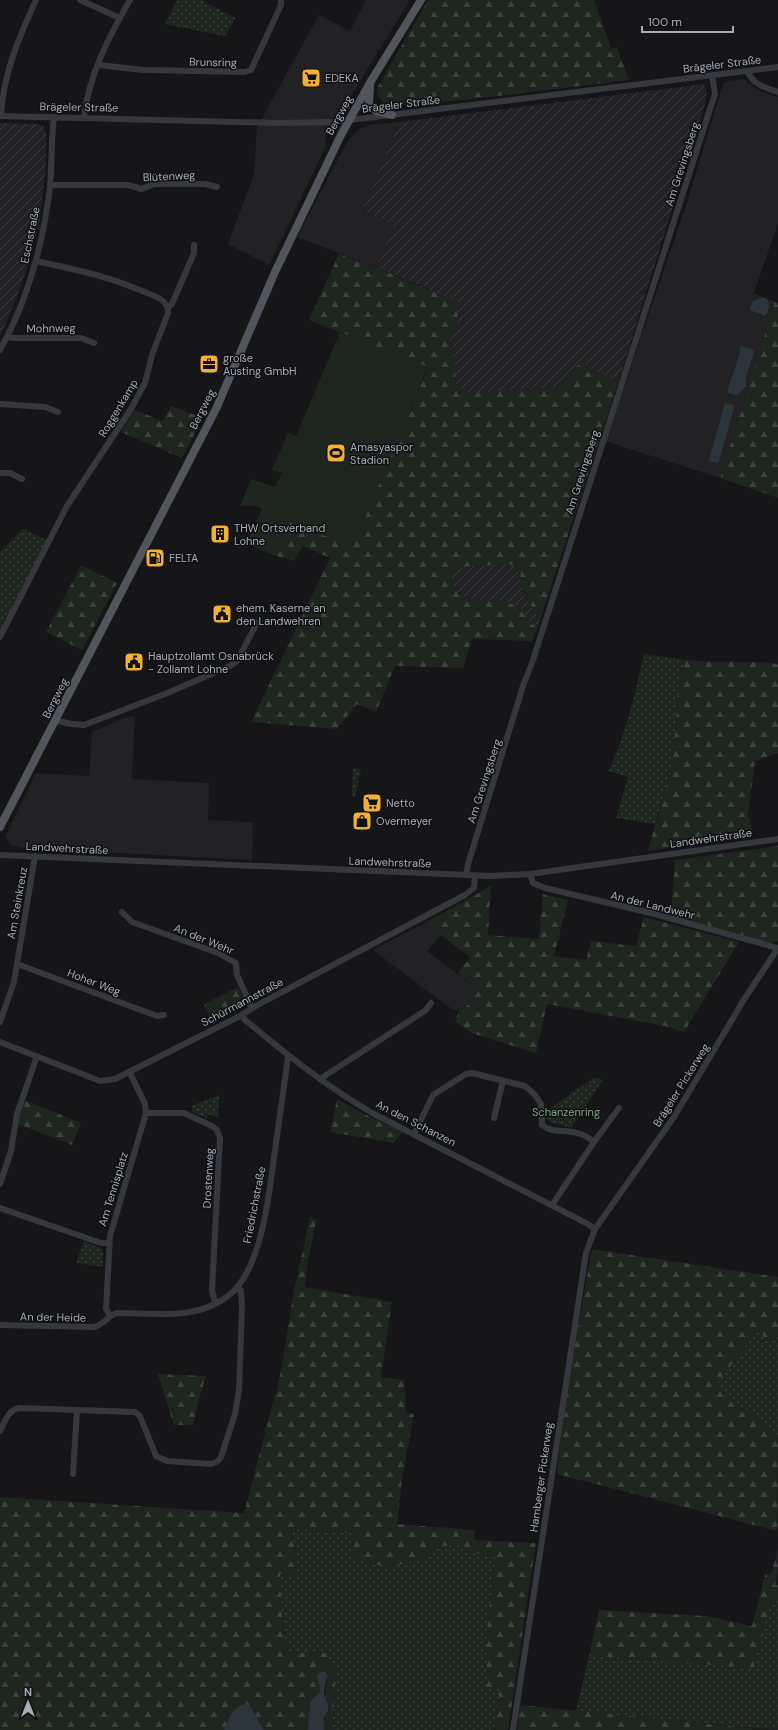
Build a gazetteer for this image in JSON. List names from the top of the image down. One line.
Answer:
{"streets":{"main road":["Bergweg"],"street":["Brunsring","Brägeler Straße","Am Grevingsberg","Blütenweg","Eschstraße","Mohnweg","Roggenkamp","Landwehrstraße","Am Steinkreuz","An der Landwehr","An der Wehr","Hoher Weg","Schürmannstraße","Brägeler Pickerweg","An den Schanzen","Drostenweg","Am Tennisplatz","Friedrichstraße","An der Heide","Hamberger Pickerweg"]},"crossings":[["Brägeler Straße","Bergweg"],["Brägeler Straße","Am Grevingsberg"],["Brägeler Straße","Eschstraße"],["Am Grevingsberg","Landwehrstraße"],["Blütenweg","Eschstraße"],["Eschstraße","Mohnweg"],["Landwehrstraße","Am Steinkreuz"],["Landwehrstraße","An der Landwehr"],["Landwehrstraße","Schürmannstraße"],["Am Steinkreuz","Hoher Weg"],["An der Landwehr","Brägeler Pickerweg"],["An der Wehr","Schürmannstraße"],["Schürmannstraße","An den Schanzen"],["Brägeler Pickerweg","An den Schanzen"],["Brägeler Pickerweg","Hamberger Pickerweg"],["An den Schanzen","Friedrichstraße"],["An den Schanzen","Hamberger Pickerweg"],["Drostenweg","Am Tennisplatz"],["Am Tennisplatz","An der Heide"]],"parks":["Schanzenring"],"places":{"supermarket":["EDEKA","Netto"],"office":["große Austing GmbH"],"sports":["Amasyaspor Stadion"],"building":["THW Ortsverband Lohne"],"fuel station":["FELTA"],"public building":["ehem. Kaserne an den Landwehren","Hauptzollamt Osnabrück - Zollamt Lohne"],"shop":["Overmeyer"]},"scale_bar":"100 m","north":"top"}
